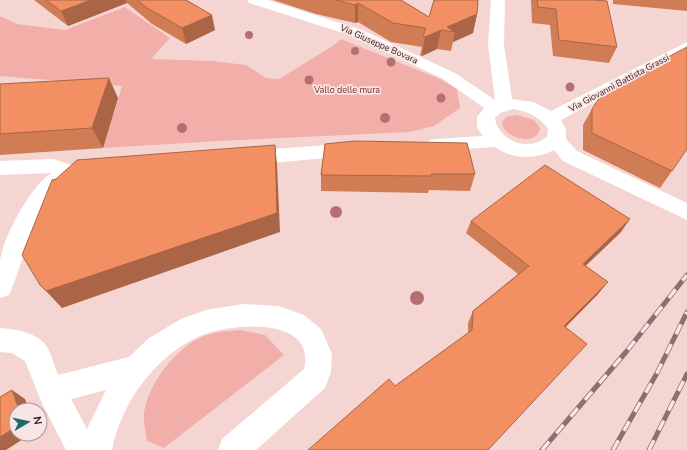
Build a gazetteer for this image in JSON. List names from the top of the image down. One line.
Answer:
{"streets":{"street":["Via Giuseppe Bovara","Via Giovanni Battista Grassi"]},"crossings":[["Via Giuseppe Bovara","Via Giovanni Battista Grassi"]],"parks":["Vallo delle mura"],"north":"right"}
